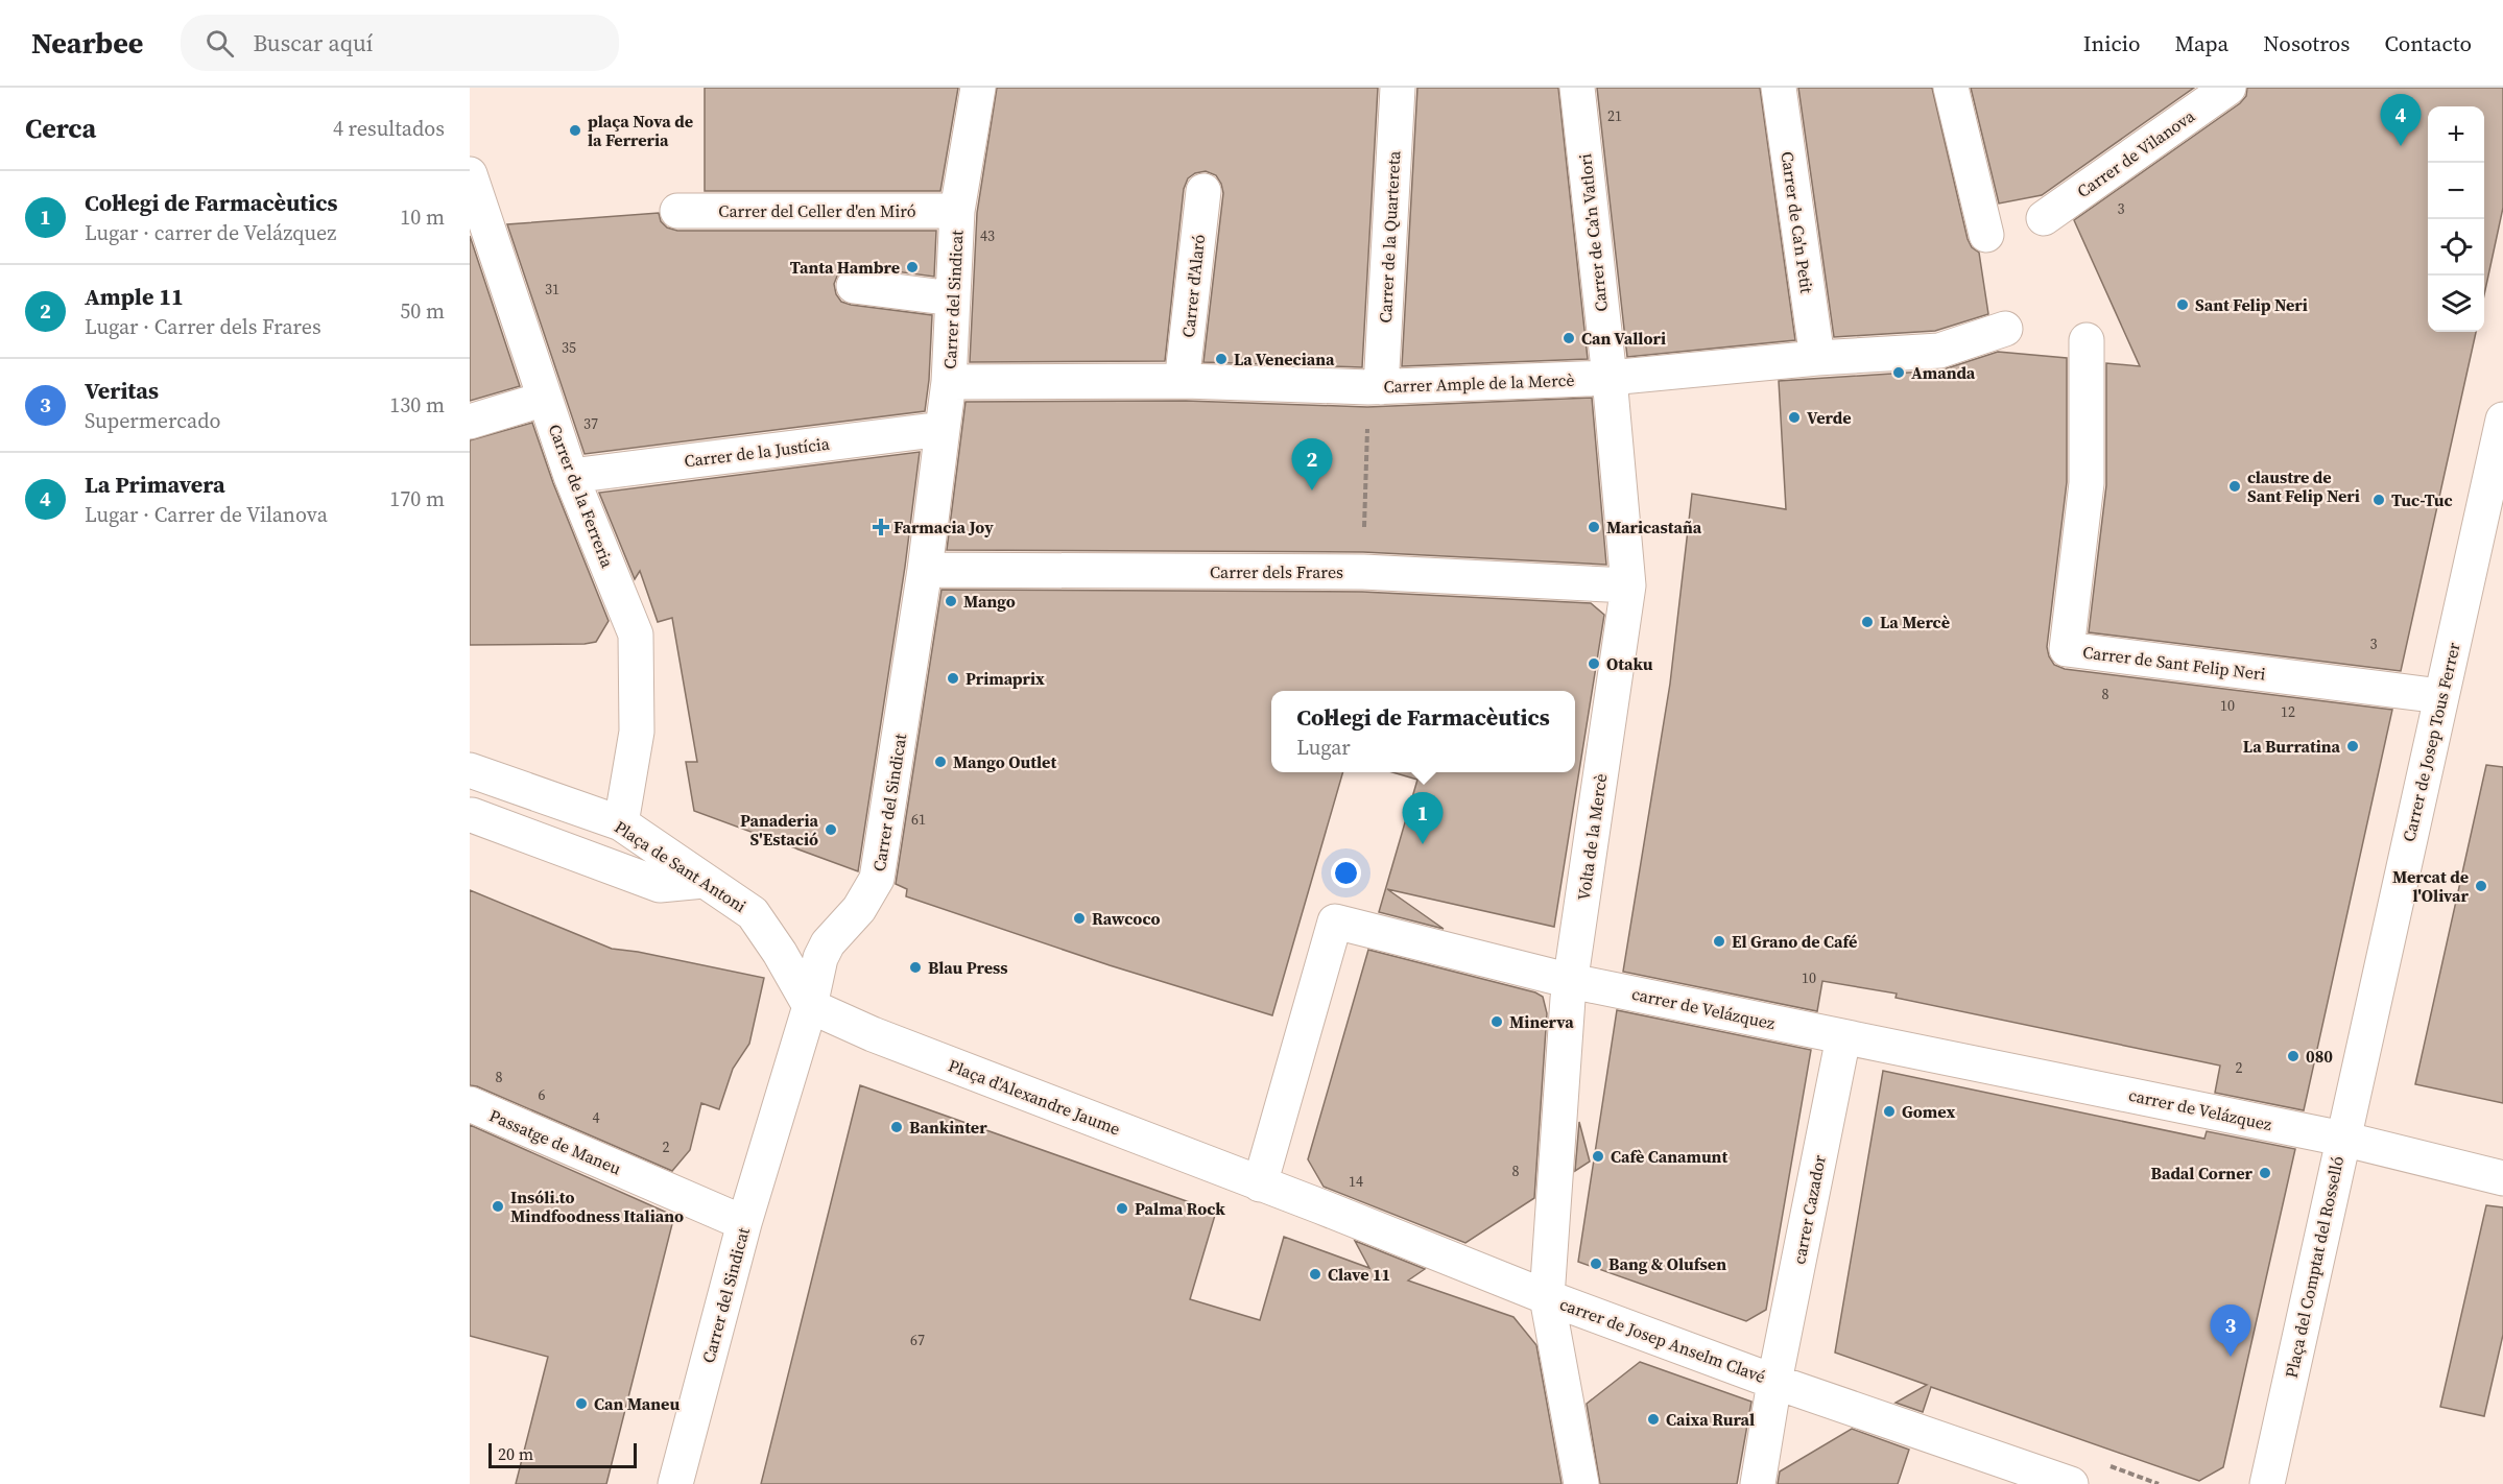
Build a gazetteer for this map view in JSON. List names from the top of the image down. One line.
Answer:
{"streets":{"street":["Carrer de Vilanova","Carrer del Celler d'en Miró","Carrer de Ca'n Petit","Carrer de Ca'n Vatlori","Carrer de la Quartereta","Carrer d'Alaró","Carrer del Sindicat","Carrer Ample de la Mercè","Carrer de la Justícia","Carrer de la Ferreria","Carrer dels Frares","Carrer de Sant Felip Neri","Carrer de Josep Tous Ferrer","Volta de la Mercè","Plaça de Sant Antoni","carrer de Velázquez","Plaça d'Alexandre Jaume","Passatge de Maneu","carrer Cazador","Plaça del Comptat del Rosselló","carrer de Josep Anselm Clavé"]},"crossings":[["Carrer del Celler d'en Miró","Carrer del Sindicat"],["Carrer de Ca'n Petit","Carrer Ample de la Mercè"],["Carrer de Ca'n Vatlori","Carrer Ample de la Mercè"],["Carrer de Ca'n Vatlori","Volta de la Mercè"],["Carrer de la Quartereta","Carrer Ample de la Mercè"],["Carrer d'Alaró","Carrer Ample de la Mercè"],["Carrer del Sindicat","Carrer Ample de la Mercè"],["Carrer del Sindicat","Carrer de la Justícia"],["Carrer del Sindicat","Carrer dels Frares"],["Carrer del Sindicat","Plaça de Sant Antoni"],["Carrer del Sindicat","Plaça d'Alexandre Jaume"],["Carrer del Sindicat","Passatge de Maneu"],["Carrer Ample de la Mercè","Volta de la Mercè"],["Carrer de la Justícia","Carrer de la Ferreria"],["Carrer de la Ferreria","Plaça de Sant Antoni"],["Carrer dels Frares","Volta de la Mercè"],["Carrer de Sant Felip Neri","Carrer de Josep Tous Ferrer"],["Carrer de Josep Tous Ferrer","carrer de Velázquez"],["Carrer de Josep Tous Ferrer","Plaça del Comptat del Rosselló"],["Volta de la Mercè","carrer de Velázquez"],["Volta de la Mercè","carrer de Josep Anselm Clavé"],["Plaça de Sant Antoni","Plaça d'Alexandre Jaume"],["carrer de Velázquez","Plaça d'Alexandre Jaume"],["carrer de Velázquez","carrer Cazador"],["carrer de Velázquez","Plaça del Comptat del Rosselló"],["carrer de Velázquez","carrer de Josep Anselm Clavé"],["Plaça d'Alexandre Jaume","carrer de Josep Anselm Clavé"],["carrer Cazador","carrer de Josep Anselm Clavé"]],"places":{"other":["plaça Nova de la Ferreria","Tanta Hambre","Sant Felip Neri","Can Vallori","La Veneciana","Amanda","Verde","claustre de Sant Felip Neri","Tuc-Tuc","Maricastaña","Mango","La Mercè","Otaku","Primaprix","La Burratina","Mango Outlet","Panaderia S'Estació","Mercat de l'Olivar","Rawcoco","El Grano de Café","Blau Press","Minerva","080","Gomex","Bankinter","Cafè Canamunt","Badal Corner","Insóli.to Mindfoodness Italiano","Palma Rock","Bang & Olufsen","Clave 11","Can Maneu","Caixa Rural"],"health":["Farmacia Joy"]},"house_numbers":["21","3","43","31","35","37","3","8","10","12","61","10","2","8","6","4","2","8","14","67"],"scale_bar":"20 m","page":{"header":"Nearbee","search":"Buscar aquí","nav":["Inicio","Mapa","Nosotros","Contacto"],"heading":["Cerca","4 resultados"],"pins":["4","2","1","3"],"map_buttons":["+","−"],"list":[{"mark":"1","name":"Col·legi de Farmacèutics","note":"Lugar · carrer de Velázquez","value":"10 m"},{"mark":"2","name":"Ample 11","note":"Lugar · Carrer dels Frares","value":"50 m"},{"mark":"3","name":"Veritas","note":"Supermercado","value":"130 m"},{"mark":"4","name":"La Primavera","note":"Lugar · Carrer de Vilanova","value":"170 m"}],"popup":["Col·legi de Farmacèutics","Lugar"],"scale":"20 m"}}
